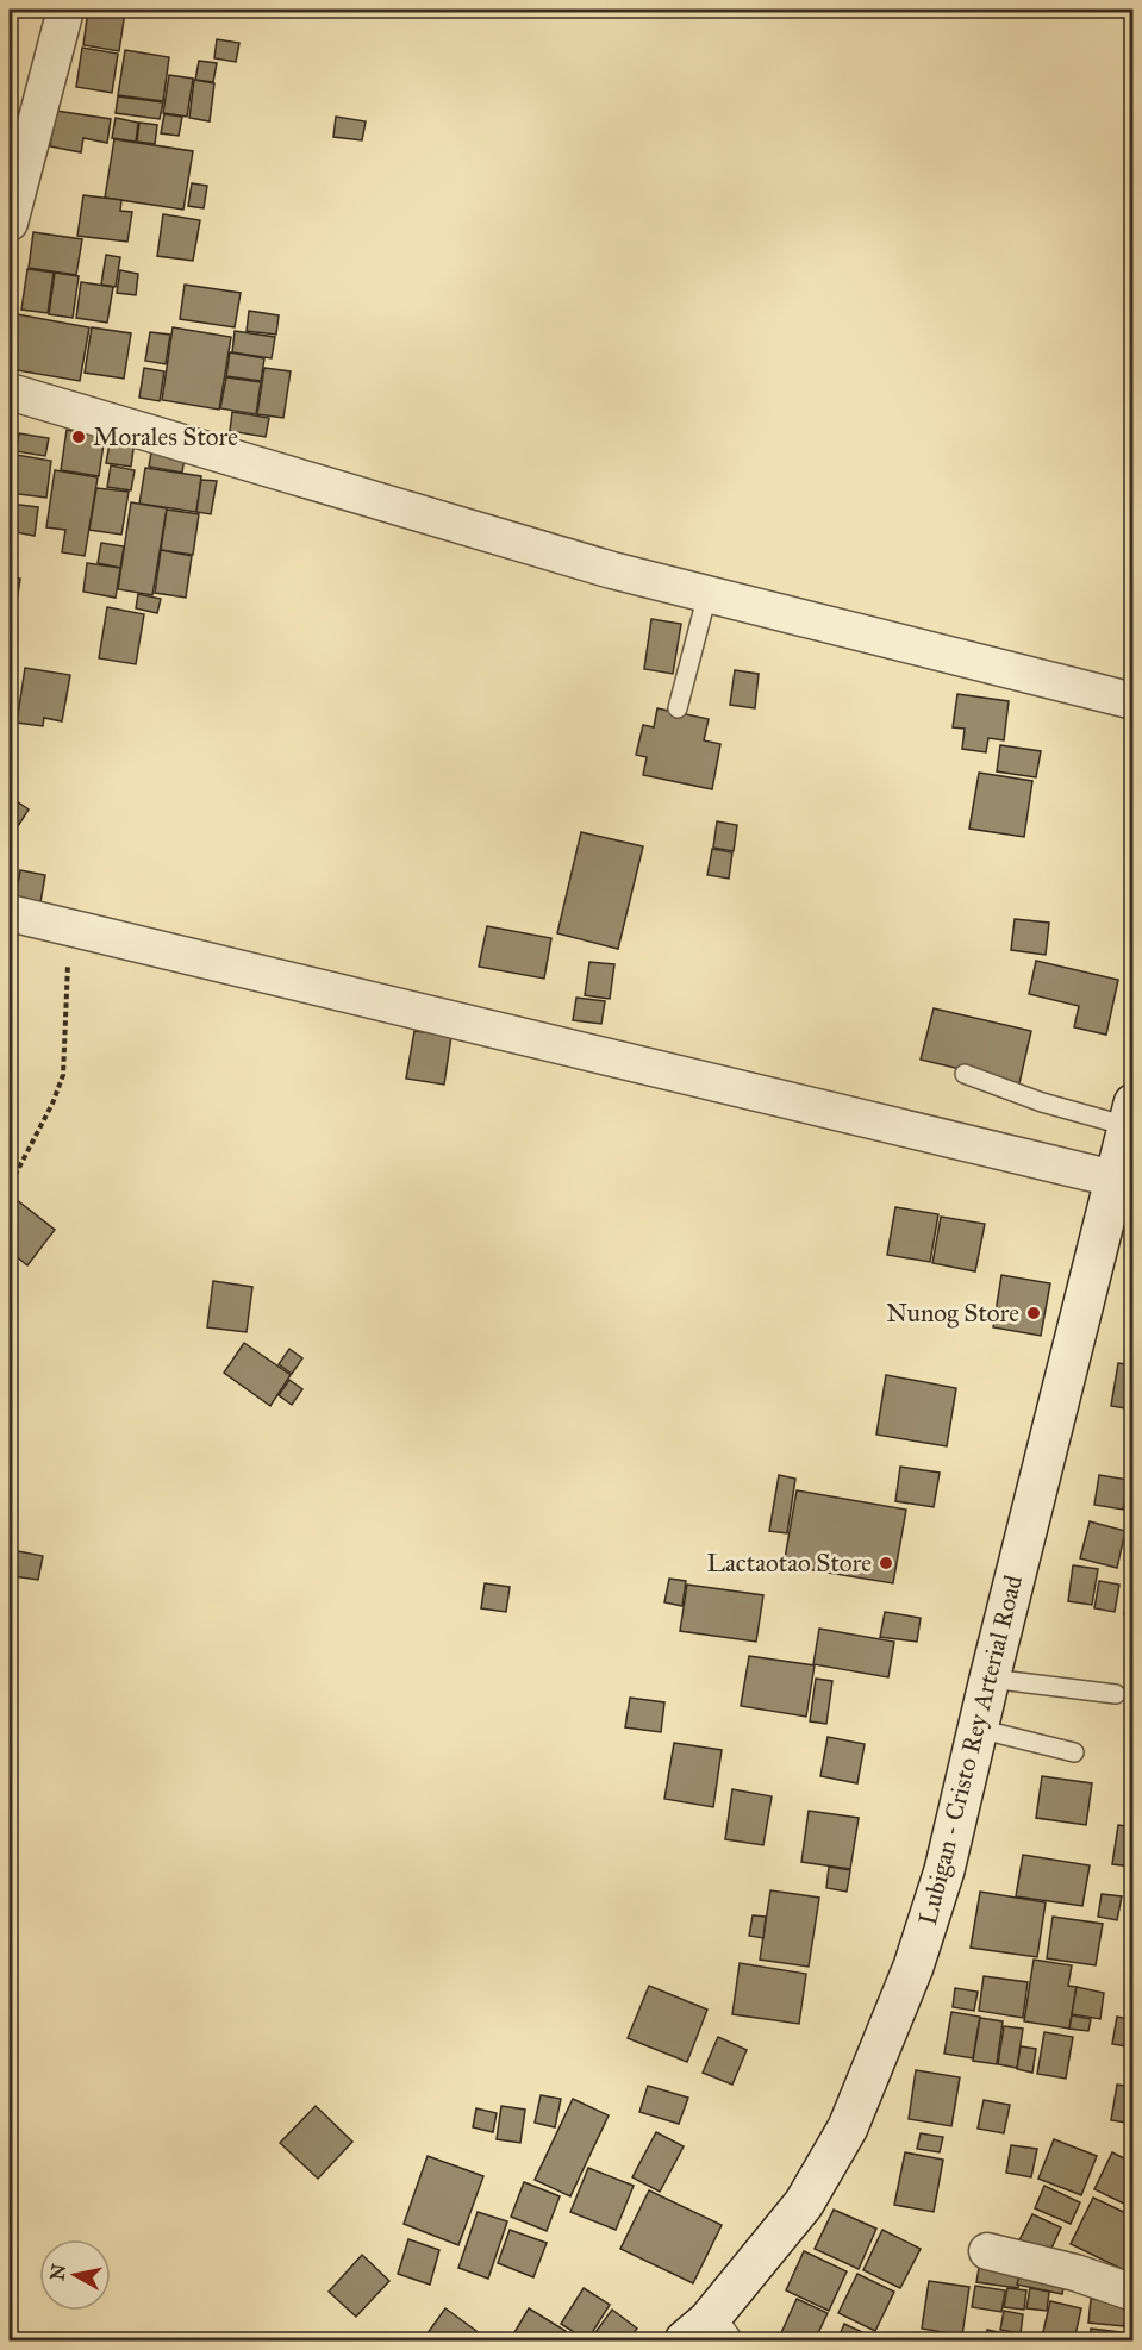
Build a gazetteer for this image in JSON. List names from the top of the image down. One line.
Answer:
{"streets":{"main road":["Lubigan - Cristo Rey Arterial Road"]},"places":["Morales Store","Nunog Store","Lactaotao Store"],"north":"left"}
